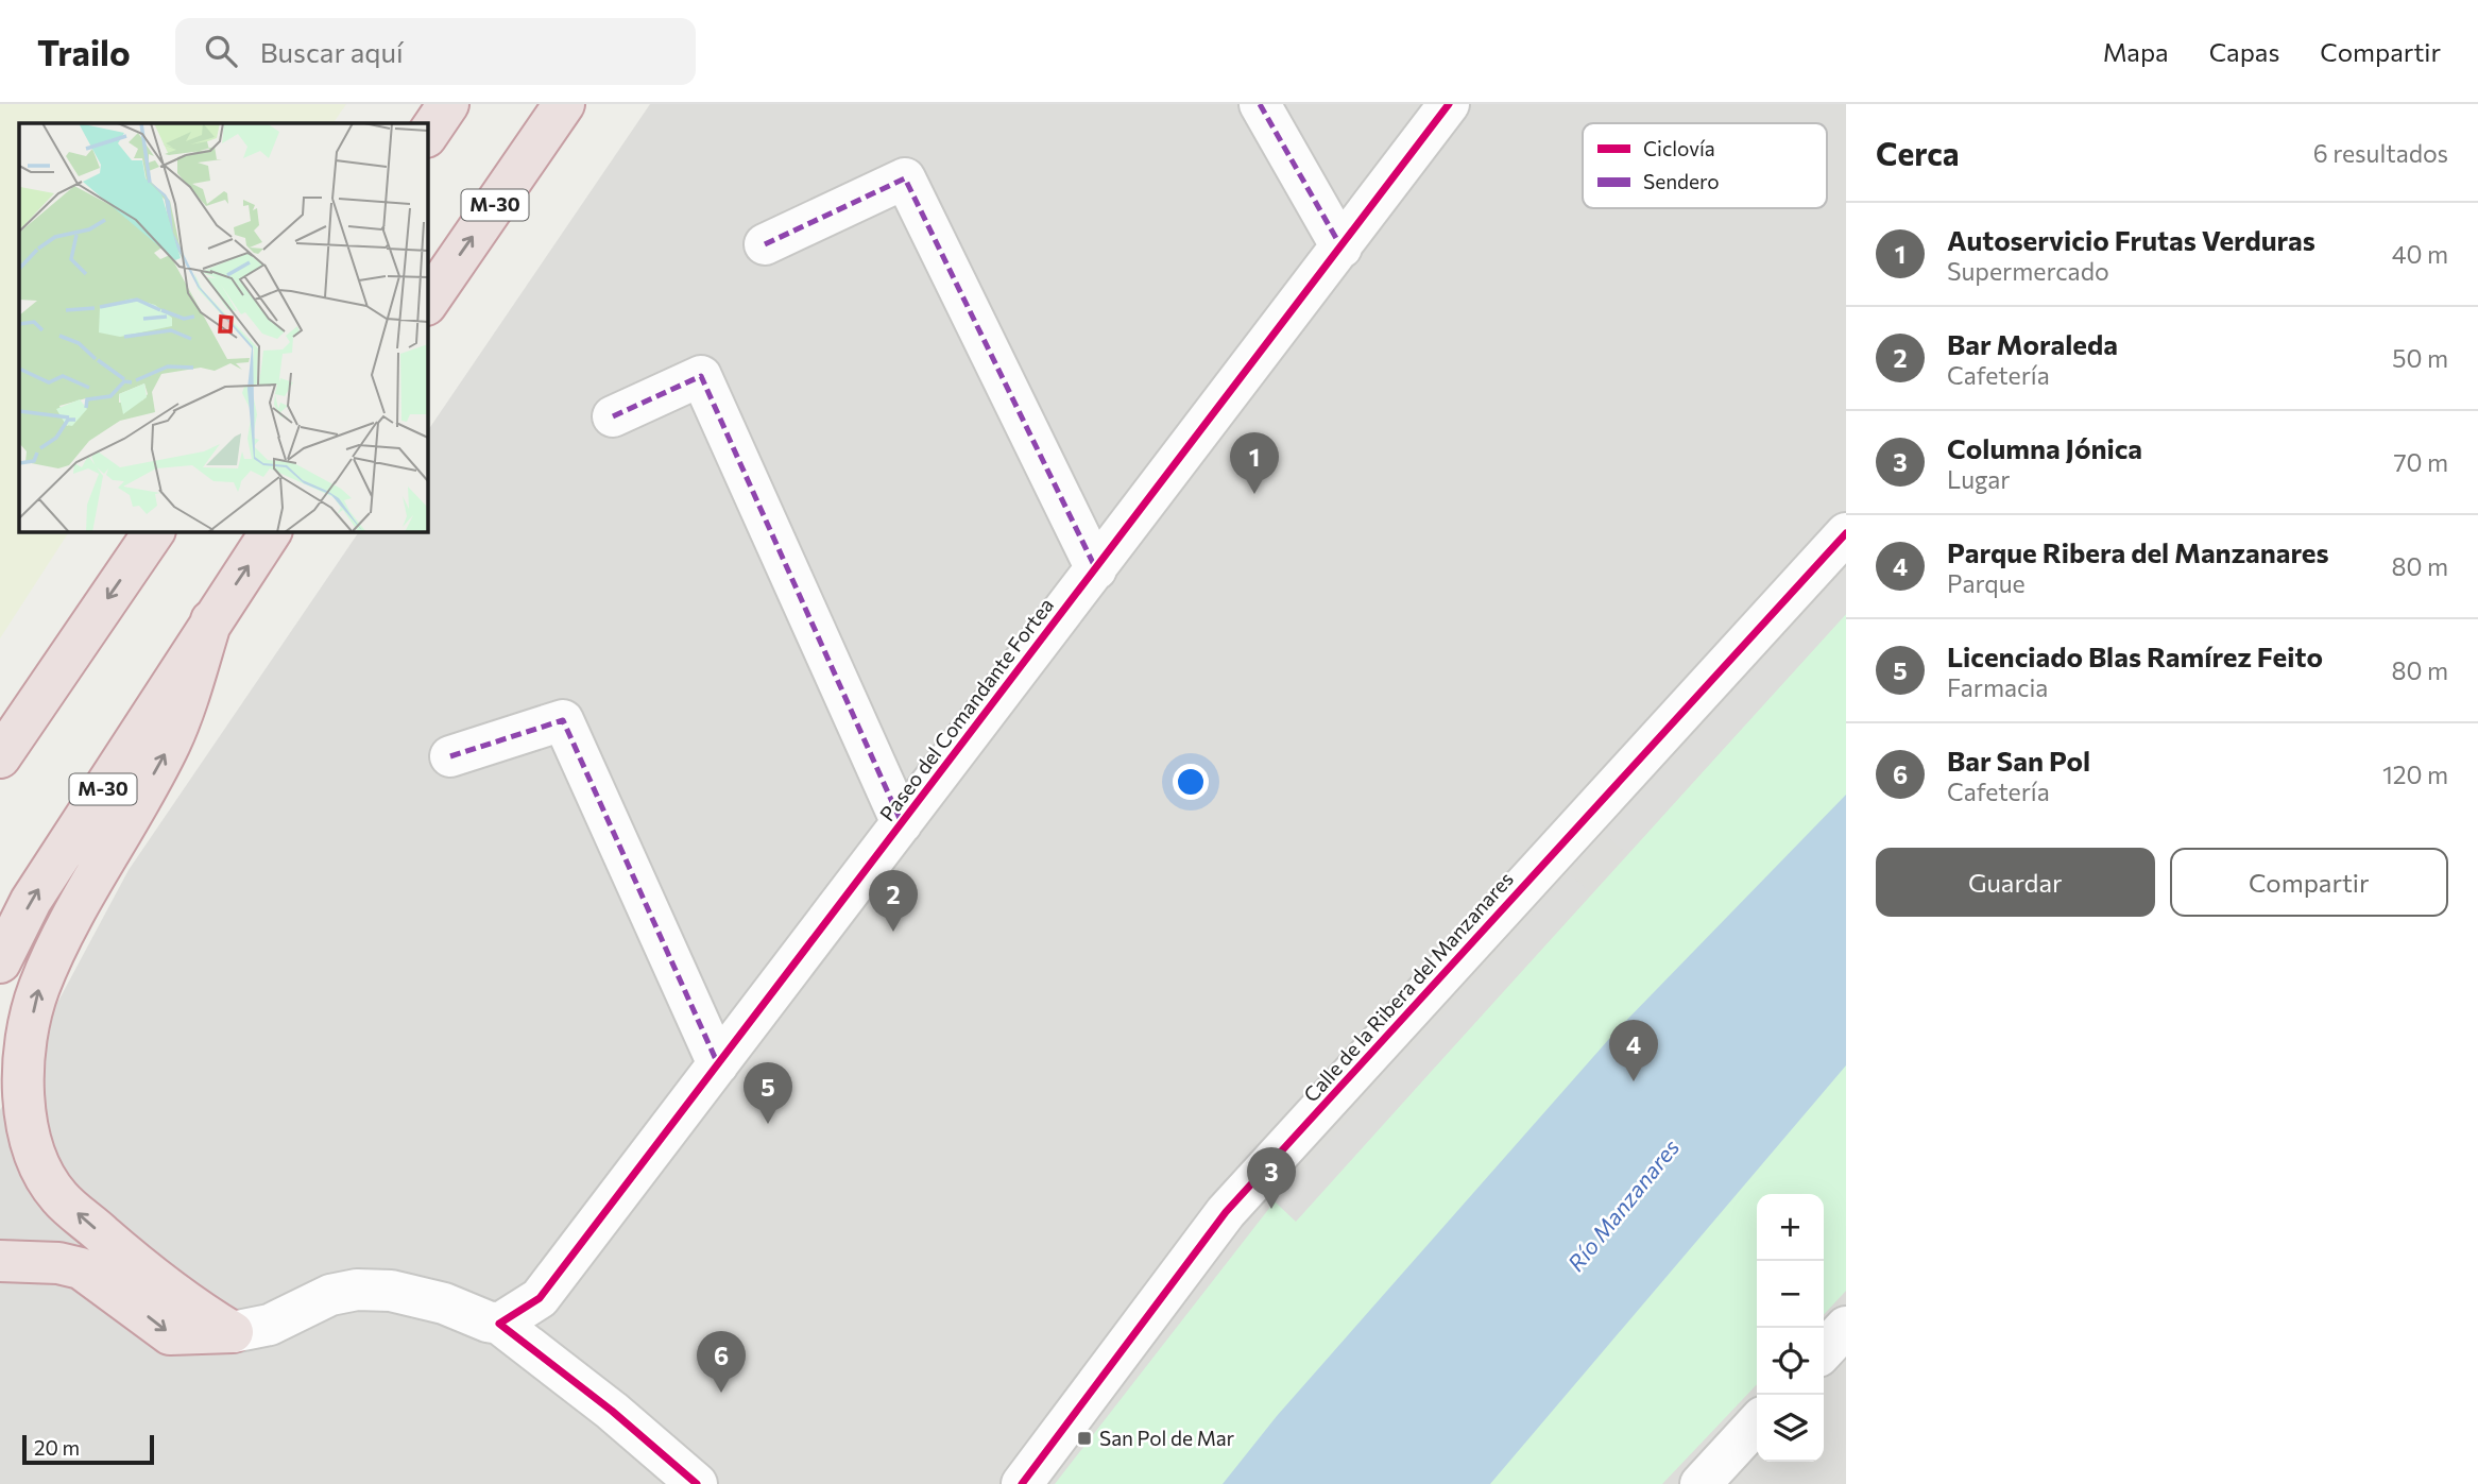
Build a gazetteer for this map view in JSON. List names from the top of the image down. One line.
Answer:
{"streets":{"highway":["M-30"],"street":["Paseo del Comandante Fortea","Calle de la Ribera del Manzanares"]},"water":["Río Manzanares"],"places":{"transit":["San Pol de Mar"]},"legend":["Ciclovía","Sendero"],"scale_bar":"20 m","page":{"header":"Trailo","search":"Buscar aquí","nav":["Mapa","Capas","Compartir"],"heading":["Cerca","6 resultados"],"list":[{"mark":"1","name":"Autoservicio Frutas Verduras","note":"Supermercado","value":"40 m"},{"mark":"2","name":"Bar Moraleda","note":"Cafetería","value":"50 m"},{"mark":"3","name":"Columna Jónica","note":"Lugar","value":"70 m"},{"mark":"4","name":"Parque Ribera del Manzanares","note":"Parque","value":"80 m"},{"mark":"5","name":"Licenciado Blas Ramírez Feito","note":"Farmacia","value":"80 m"},{"mark":"6","name":"Bar San Pol","note":"Cafetería","value":"120 m"}],"pins":["1","2","4","5","3","6"],"buttons":["Guardar","Compartir"],"map_buttons":["+","−"],"scale":"20 m"}}
